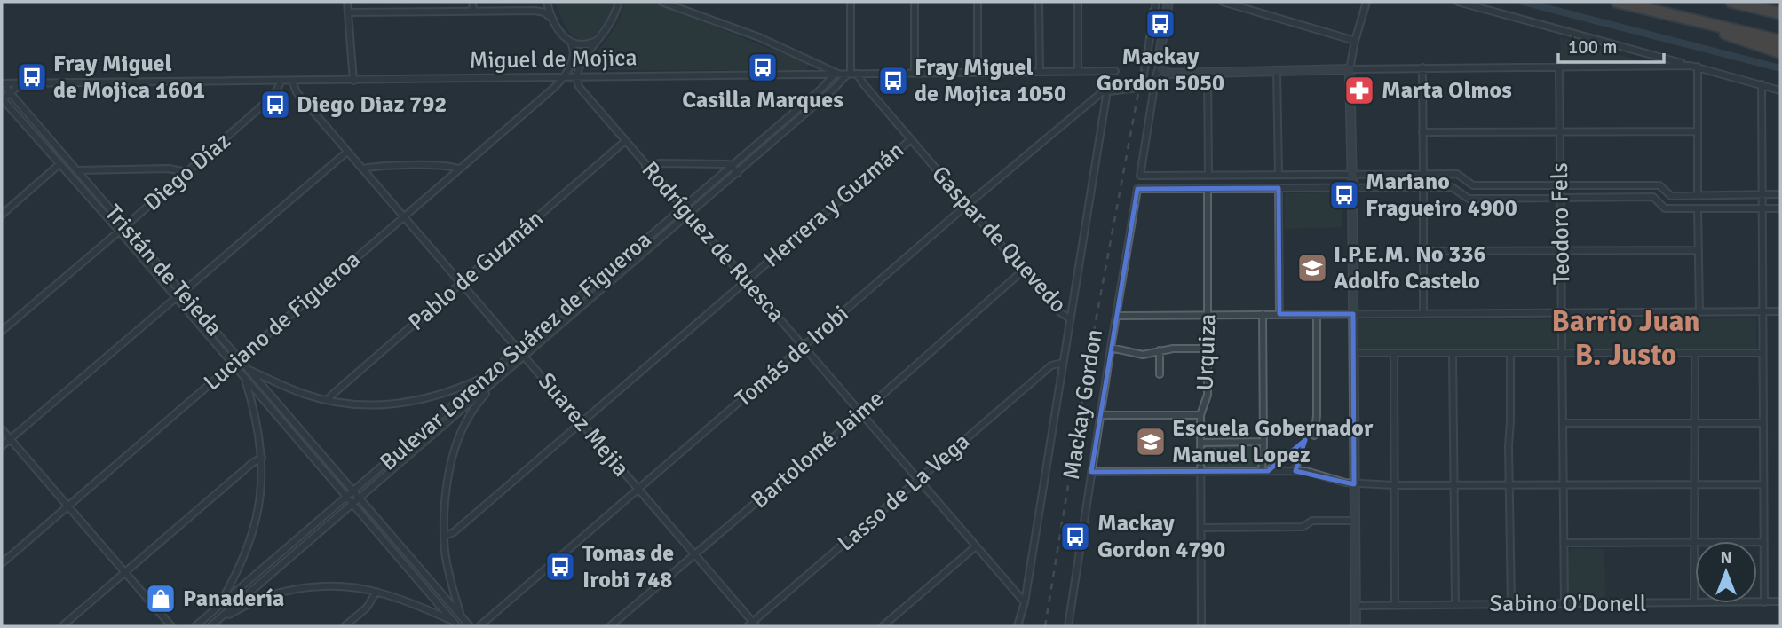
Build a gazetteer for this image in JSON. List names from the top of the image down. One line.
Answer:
{"streets":{"street":["Miguel de Mojica","Diego Díaz","Herrera y Guzmán","Teodoro Fels","Gaspar de Quevedo","Rodríguez de Ruesca","Tristán de Tejeda","Pablo de Guzmán","Luciano de Figueroa","Bulevar Lorenzo Suárez de Figueroa","Urquiza","Tomás de Irobi","Mackay Gordon","Suarez Mejia","Bartolomé Jaime","Lasso de La Vega","Sabino O'Donell"]},"crossings":[["Miguel de Mojica","Diego Díaz"],["Miguel de Mojica","Gaspar de Quevedo"],["Miguel de Mojica","Rodríguez de Ruesca"],["Miguel de Mojica","Tristán de Tejeda"],["Miguel de Mojica","Luciano de Figueroa"],["Miguel de Mojica","Bulevar Lorenzo Suárez de Figueroa"],["Miguel de Mojica","Suarez Mejia"],["Diego Díaz","Tristán de Tejeda"],["Herrera y Guzmán","Gaspar de Quevedo"],["Herrera y Guzmán","Rodríguez de Ruesca"],["Herrera y Guzmán","Suarez Mejia"],["Teodoro Fels","Sabino O'Donell"],["Gaspar de Quevedo","Bulevar Lorenzo Suárez de Figueroa"],["Gaspar de Quevedo","Tomás de Irobi"],["Gaspar de Quevedo","Bartolomé Jaime"],["Rodríguez de Ruesca","Pablo de Guzmán"],["Rodríguez de Ruesca","Bulevar Lorenzo Suárez de Figueroa"],["Rodríguez de Ruesca","Tomás de Irobi"],["Rodríguez de Ruesca","Bartolomé Jaime"],["Rodríguez de Ruesca","Lasso de La Vega"],["Tristán de Tejeda","Luciano de Figueroa"],["Tristán de Tejeda","Bulevar Lorenzo Suárez de Figueroa"],["Pablo de Guzmán","Suarez Mejia"],["Luciano de Figueroa","Suarez Mejia"],["Bulevar Lorenzo Suárez de Figueroa","Suarez Mejia"],["Urquiza","Mackay Gordon"],["Tomás de Irobi","Suarez Mejia"],["Suarez Mejia","Bartolomé Jaime"],["Suarez Mejia","Lasso de La Vega"]],"districts":["Barrio Juan B. Justo"],"places":{"bus stop":["Mackay Gordon 5050","Casilla Marques","Fray Miguel de Mojica 1601","Fray Miguel de Mojica 1050","Diego Diaz 792","Mariano Fragueiro 4900","Mackay Gordon 4790","Tomas de Irobi 748"],"pharmacy":["Marta Olmos"],"school or university":["I.P.E.M. No 336 Adolfo Castelo","Escuela Gobernador Manuel Lopez"],"shop":["Panadería"]},"scale_bar":"100 m","north":"top"}
